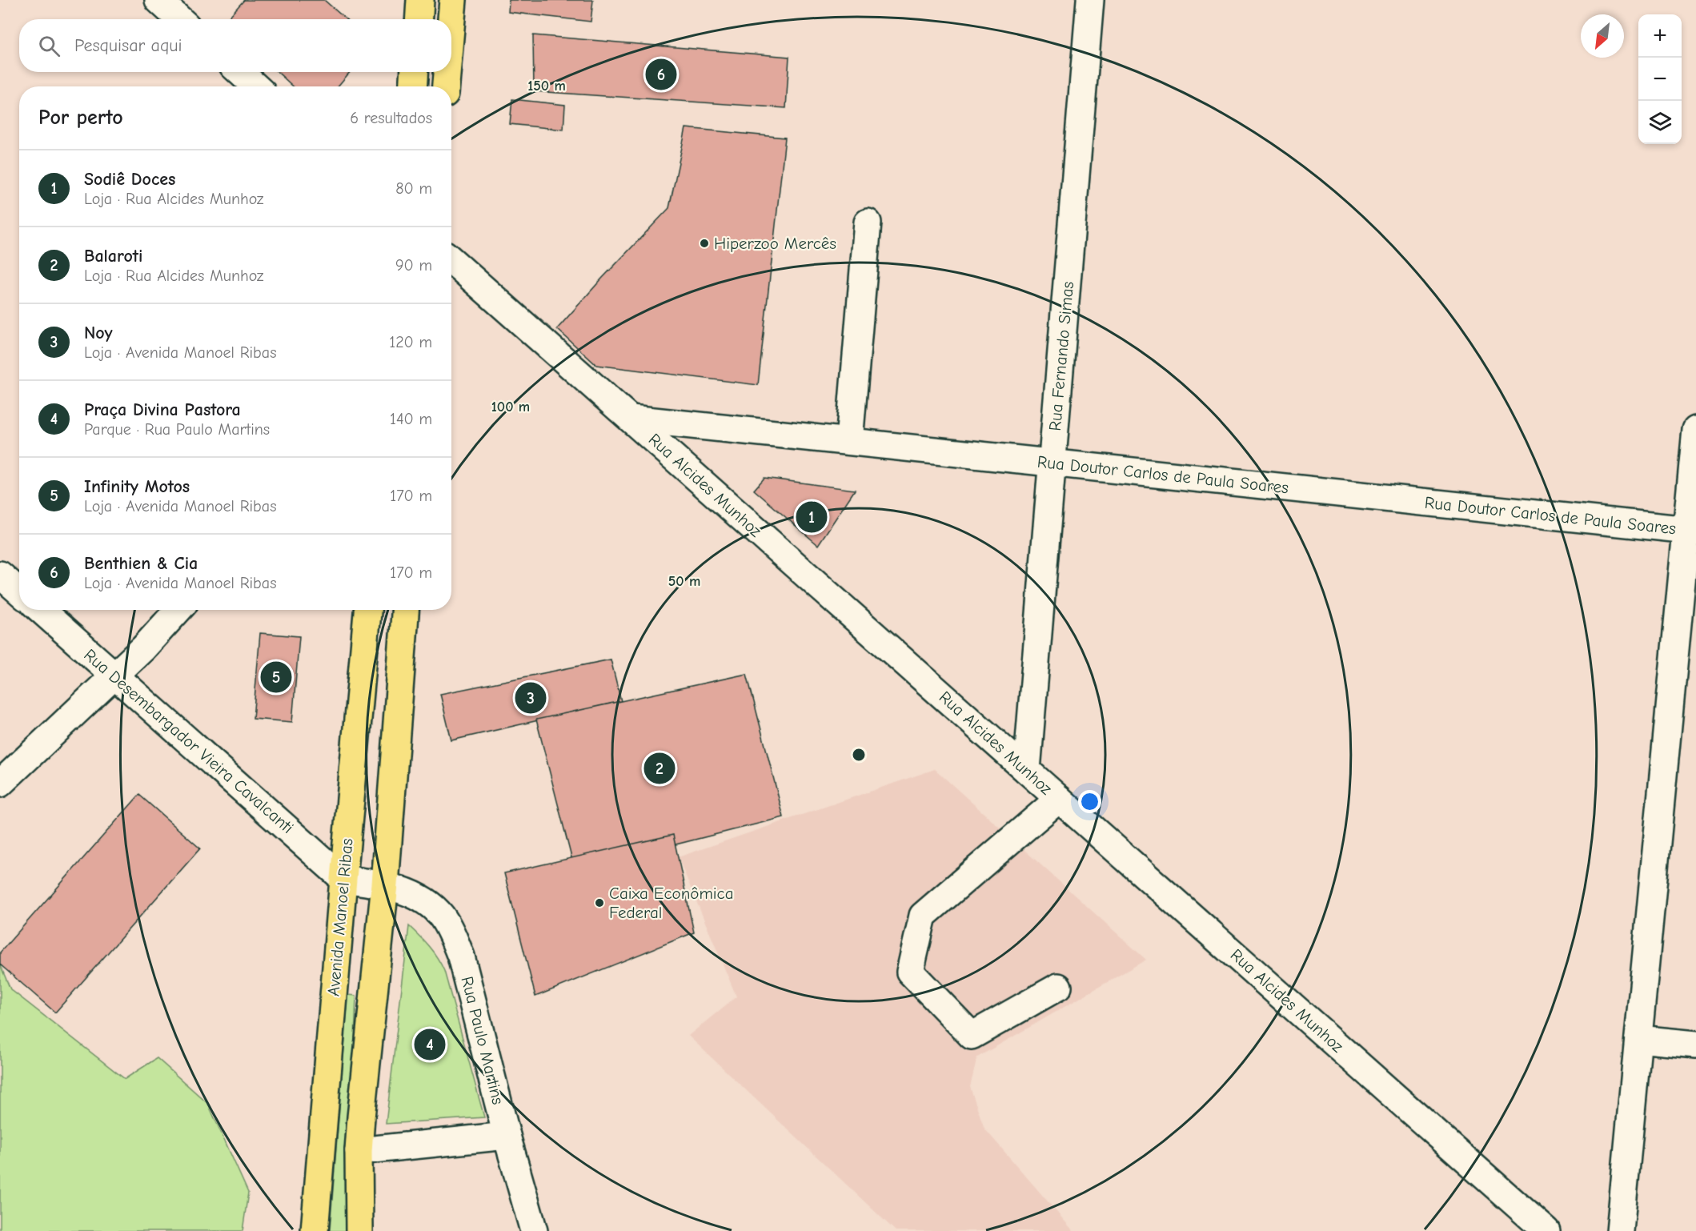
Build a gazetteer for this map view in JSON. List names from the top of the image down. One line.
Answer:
{"streets":{"main road":["Avenida Manoel Ribas"],"street":["Rua Fernando Simas","Rua Doutor Carlos de Paula Soares","Rua Alcides Munhoz","Rua Desembargador Vieira Cavalcanti","Rua Paulo Martins"]},"crossings":[["Rua Fernando Simas","Rua Doutor Carlos de Paula Soares"],["Rua Fernando Simas","Rua Alcides Munhoz"],["Rua Doutor Carlos de Paula Soares","Rua Alcides Munhoz"],["Rua Desembargador Vieira Cavalcanti","Avenida Manoel Ribas"],["Rua Desembargador Vieira Cavalcanti","Rua Paulo Martins"],["Avenida Manoel Ribas","Rua Paulo Martins"]],"places":["Hiperzoo Mercês","Caixa Econômica Federal"],"north":"bottom left","page":{"map_buttons":["+","−"],"search":"Pesquisar aqui","pins":["6","1","5","3","2","4"],"heading":["Por perto","6 resultados"],"list":[{"mark":"1","name":"Sodiê Doces","note":"Loja · Rua Alcides Munhoz","value":"80 m"},{"mark":"2","name":"Balaroti","note":"Loja · Rua Alcides Munhoz","value":"90 m"},{"mark":"3","name":"Noy","note":"Loja · Avenida Manoel Ribas","value":"120 m"},{"mark":"4","name":"Praça Divina Pastora","note":"Parque · Rua Paulo Martins","value":"140 m"},{"mark":"5","name":"Infinity Motos","note":"Loja · Avenida Manoel Ribas","value":"170 m"},{"mark":"6","name":"Benthien & Cia","note":"Loja · Avenida Manoel Ribas","value":"170 m"}]},"rings":["150 m","100 m","50 m"]}
